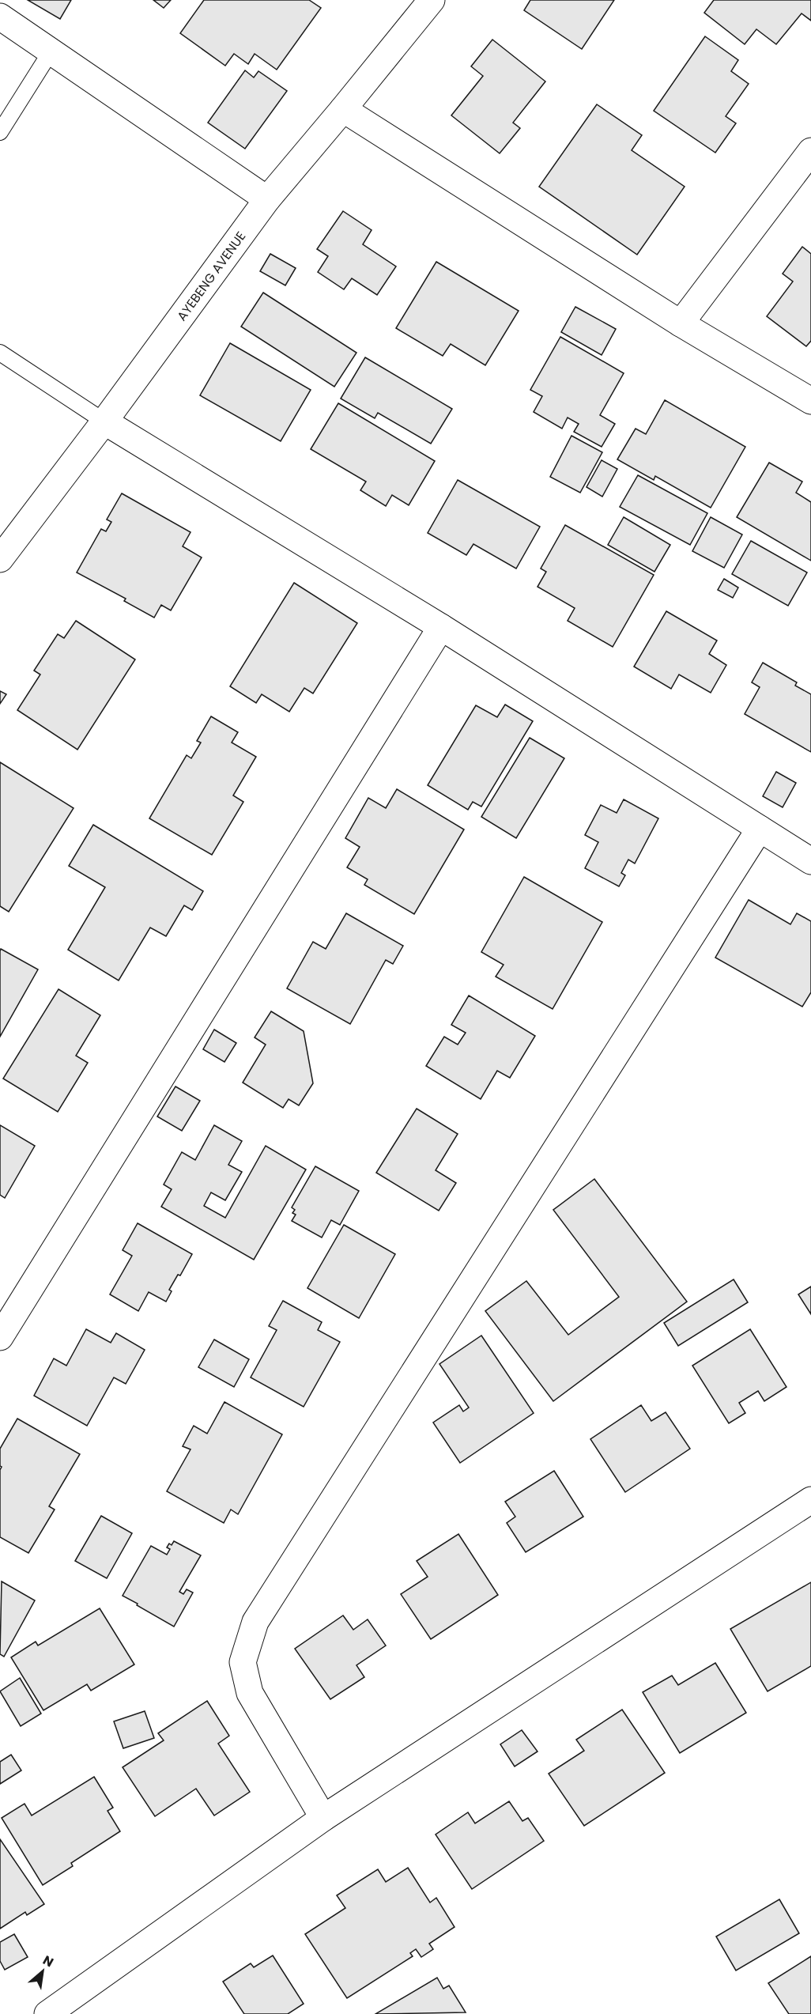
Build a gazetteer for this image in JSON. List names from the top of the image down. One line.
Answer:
{"streets":{"street":["AYEBENG AVENUE"]},"north":"top right"}
